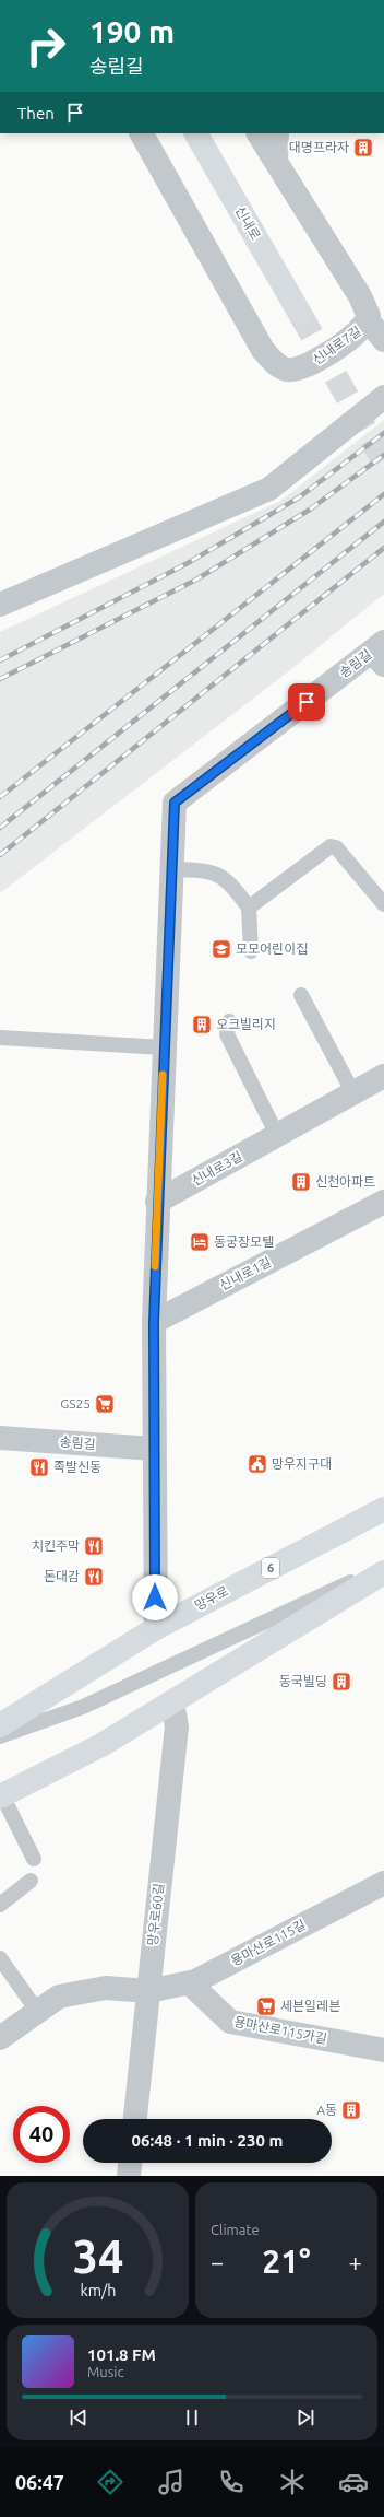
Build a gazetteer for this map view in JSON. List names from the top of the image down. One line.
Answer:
{"streets":{"main road":["신내로","6","망우로"],"street":["신내로7길","송림길","신내로3길","신내로1길","망우로60길","용마산로115길","용마산로115가길"]},"crossings":[["송림길","신내로3길"],["송림길","신내로1길"],["송림길","망우로"],["망우로60길","용마산로115길"],["용마산로115길","용마산로115가길"]],"places":{"building":["대명프라자","오크빌리지","신천아파트","동국빌딩","A동"],"school or university":["모모어린이집"],"hotel":["동궁장모텔"],"supermarket":["GS25","세븐일레븐"],"public building":["망우지구대"],"restaurant":["족발신동","치킨주막","돈대감"]},"page":{"turn":["190 m","송림길"],"then":"Then","limit":"40","trip":"06:48 · 1 min · 230 m","tile":"Climate","heat":["−","21°","+"],"song":["101.8 FM","Music"],"tabs":"06:47","gauge":["34","km/h"]}}
